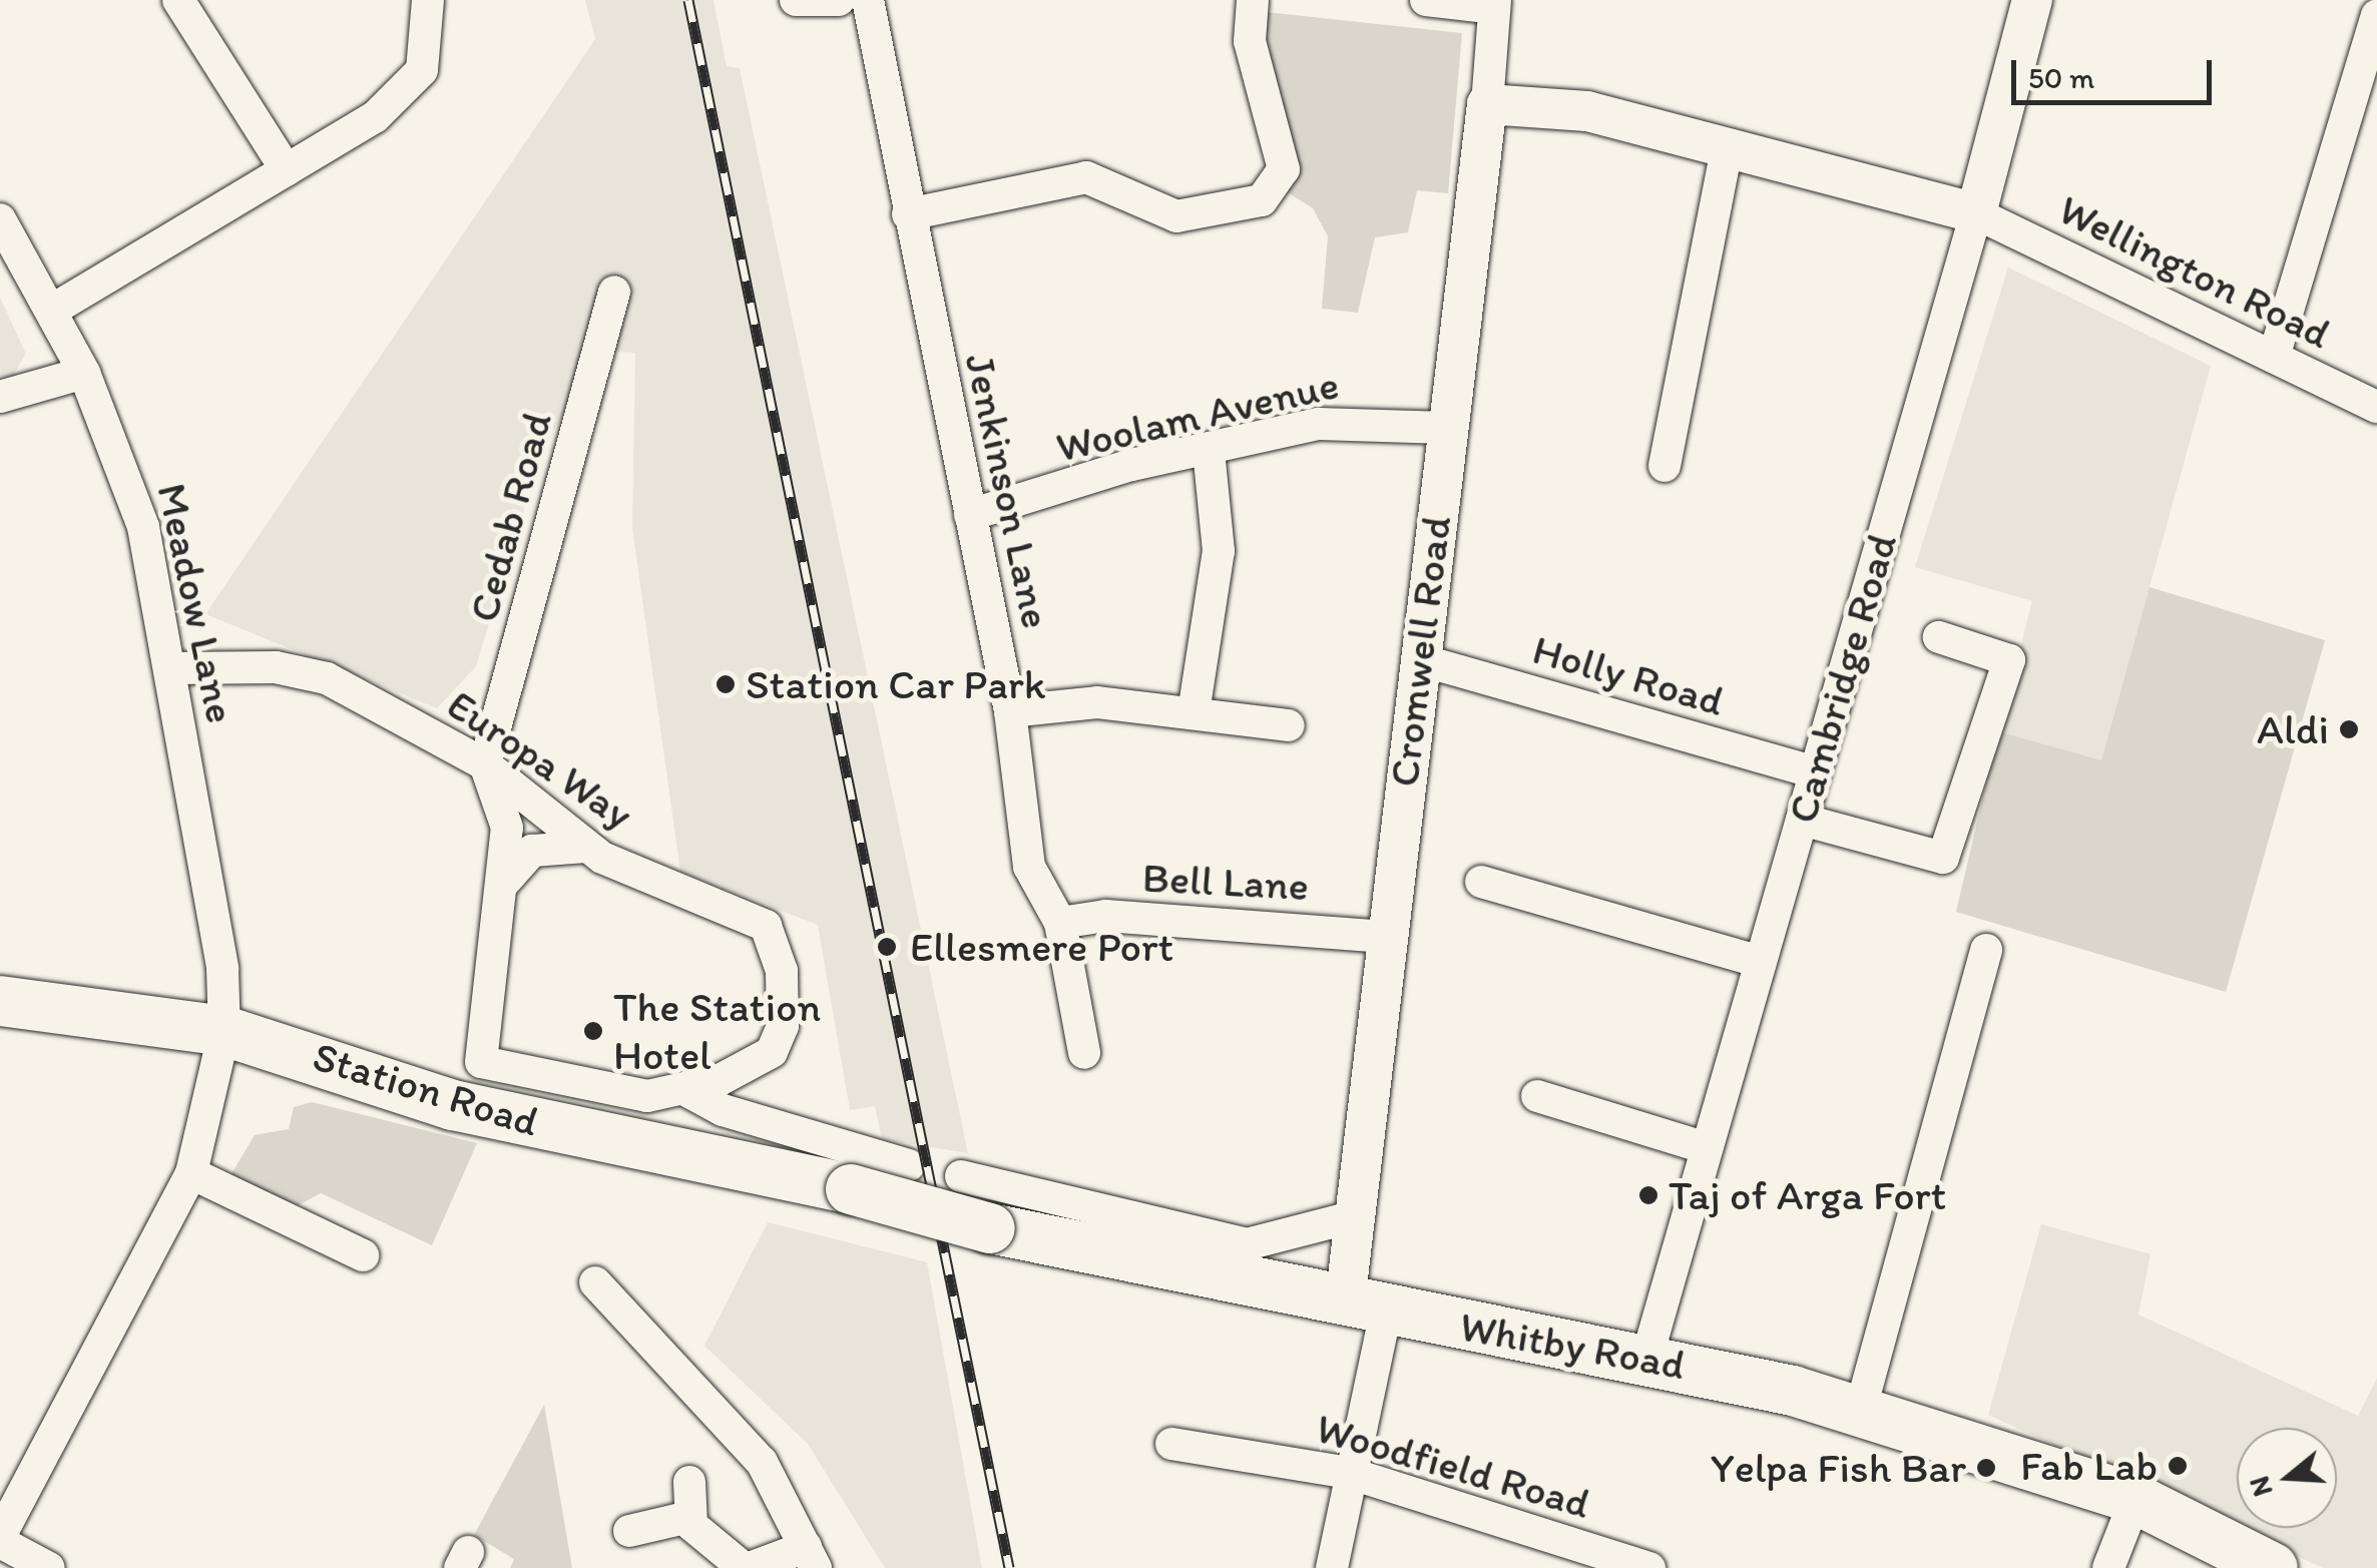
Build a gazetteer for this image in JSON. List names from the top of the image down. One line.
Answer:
{"streets":{"main road":["Station Road","Whitby Road"],"street":["Wellington Road","Woolam Avenue","Jenkinson Lane","Cedab Road","Meadow Lane","Cromwell Road","Holly Road","Cambridge Road","Europa Way","Bell Lane","Woodfield Road"]},"crossings":[["Wellington Road","Cambridge Road"],["Woolam Avenue","Jenkinson Lane"],["Woolam Avenue","Cromwell Road"],["Jenkinson Lane","Bell Lane"],["Cedab Road","Europa Way"],["Meadow Lane","Europa Way"],["Meadow Lane","Station Road"],["Cromwell Road","Holly Road"],["Cromwell Road","Bell Lane"],["Cromwell Road","Whitby Road"],["Holly Road","Cambridge Road"],["Cambridge Road","Whitby Road"],["Europa Way","Station Road"],["Station Road","Whitby Road"]],"places":["Station Car Park","Aldi","Ellesmere Port","The Station Hotel","Taj of Arga Fort","Fab Lab","Yelpa Fish Bar"],"scale_bar":"50 m","north":"left"}
